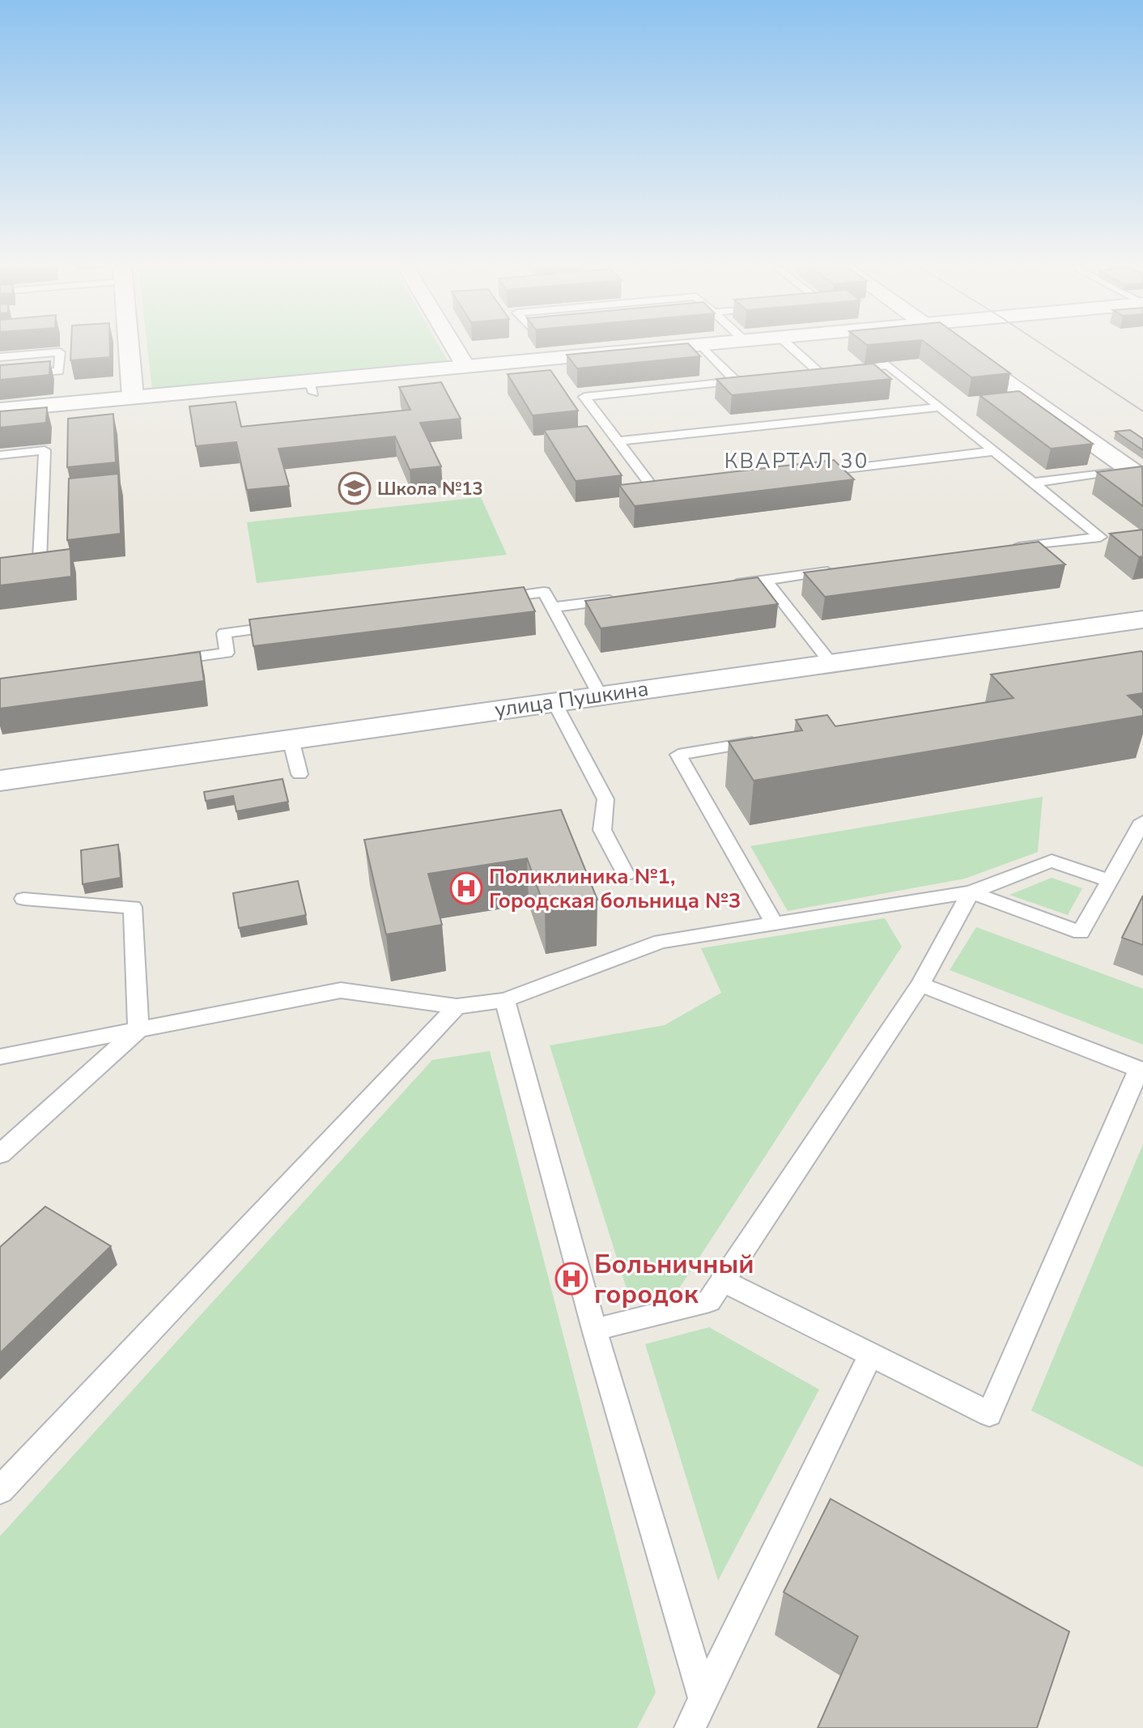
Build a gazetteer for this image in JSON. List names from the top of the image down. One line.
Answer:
{"streets":{"street":["улица Пушкина"]},"districts":["КВАРТАЛ 30"],"places":{"school or university":["Школа №13"],"hospital":["Поликлиника №1, Городская больница №3","Больничный городок"]}}
